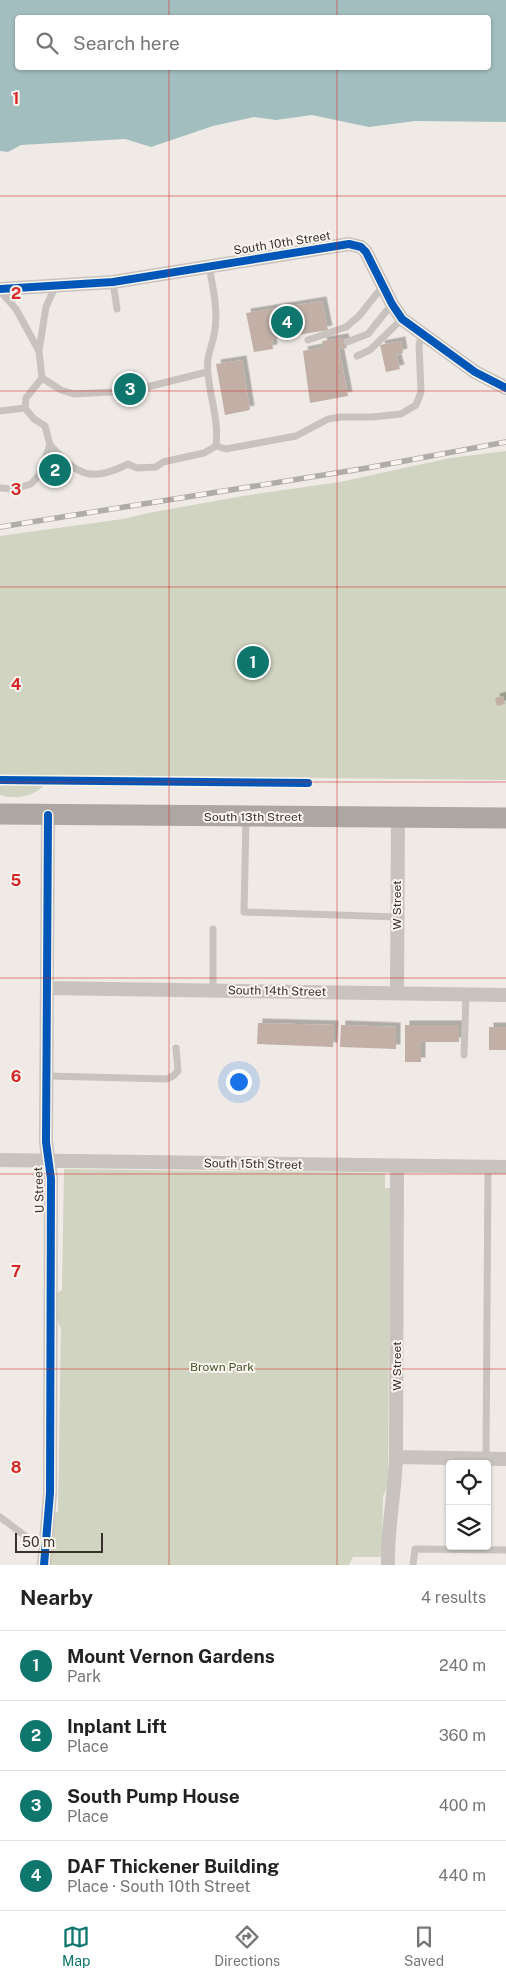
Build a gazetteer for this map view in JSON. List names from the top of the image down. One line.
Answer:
{"streets":{"main road":["South 13th Street"],"street":["South 10th Street","W Street","South 14th Street","South 15th Street","U Street"]},"crossings":[["South 13th Street","W Street"],["South 13th Street","U Street"],["W Street","South 14th Street"],["W Street","South 15th Street"],["South 14th Street","U Street"],["South 15th Street","U Street"]],"parks":["Brown Park"],"scale_bar":"50 m","page":{"search":"Search here","pins":["4","3","2","1"],"scale":"50 m","heading":["Nearby","4 results"],"list":[{"mark":"1","name":"Mount Vernon Gardens","note":"Park","value":"240 m"},{"mark":"2","name":"Inplant Lift","note":"Place","value":"360 m"},{"mark":"3","name":"South Pump House","note":"Place","value":"400 m"},{"mark":"4","name":"DAF Thickener Building","note":"Place · South 10th Street","value":"440 m"}],"nav":["Map","Directions","Saved"]},"grid":{"rows":["1","2","3","4","5","6","7","8"]}}
